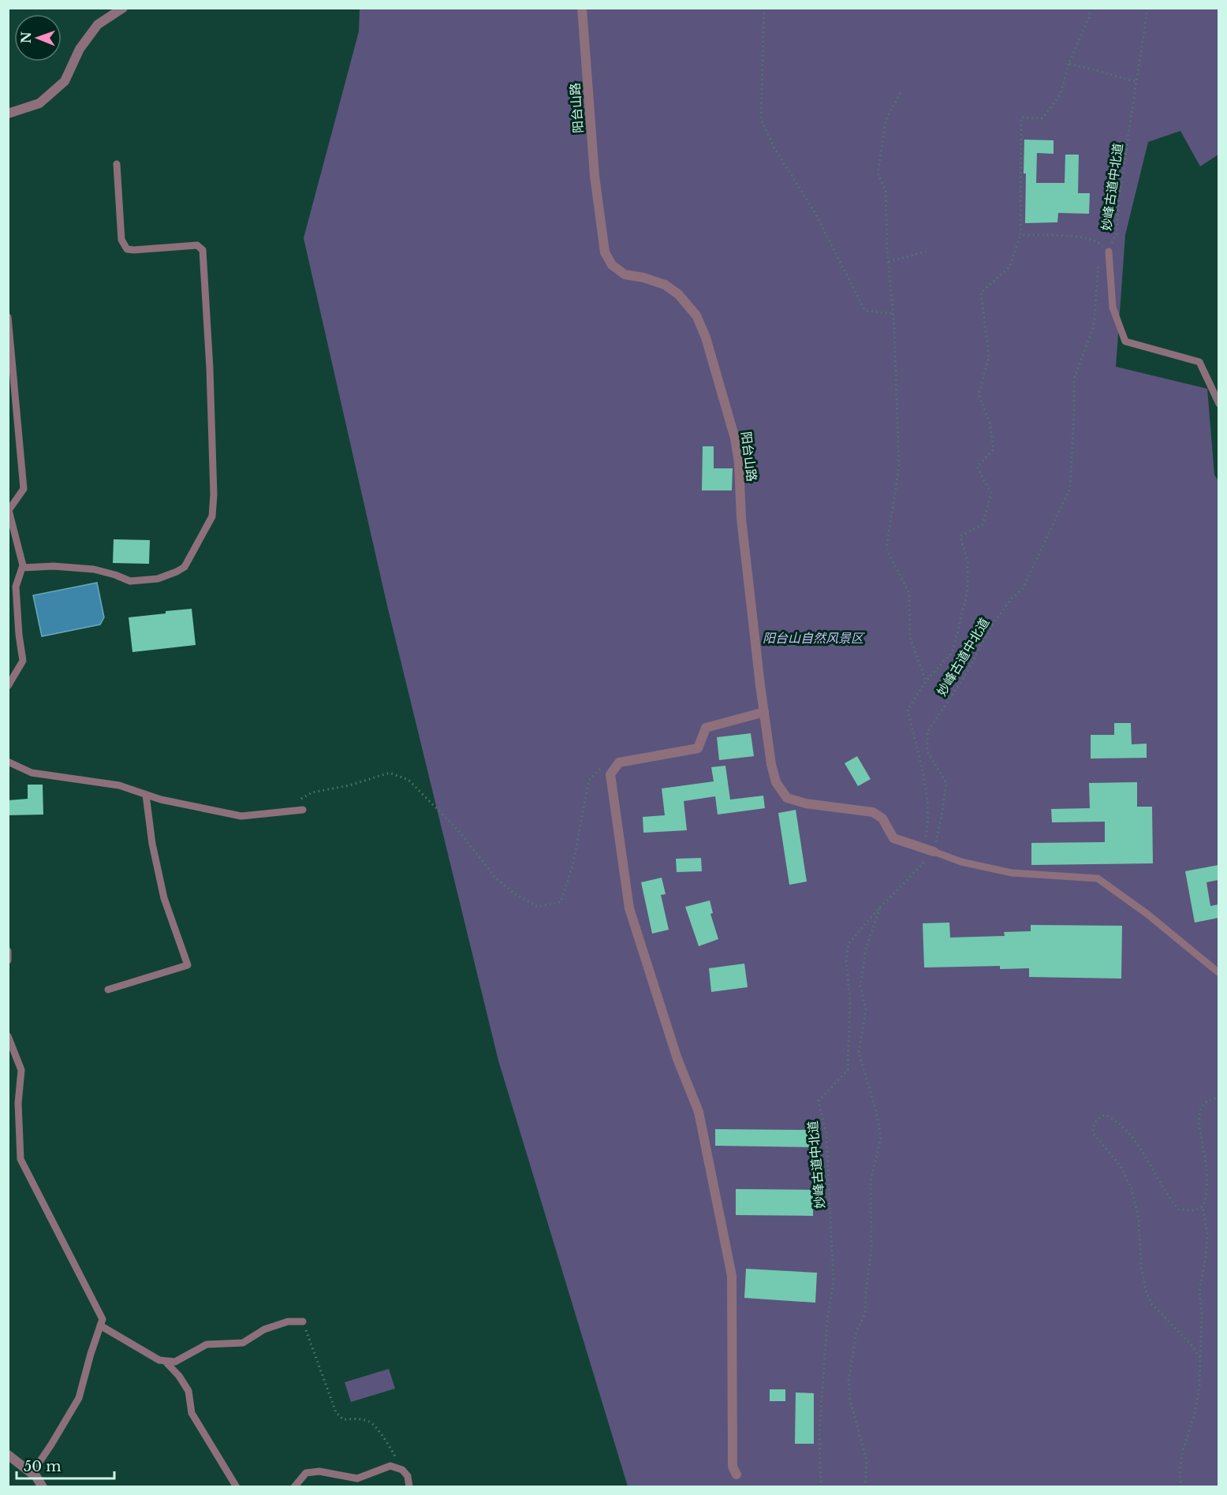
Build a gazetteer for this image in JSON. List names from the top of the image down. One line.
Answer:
{"streets":{"street":["阳台山路"],"path":["妙峰古道中北道"]},"crossings":[["阳台山路","妙峰古道中北道"]],"parks":["阳台山自然风景区"],"scale_bar":"50 m","north":"left"}
